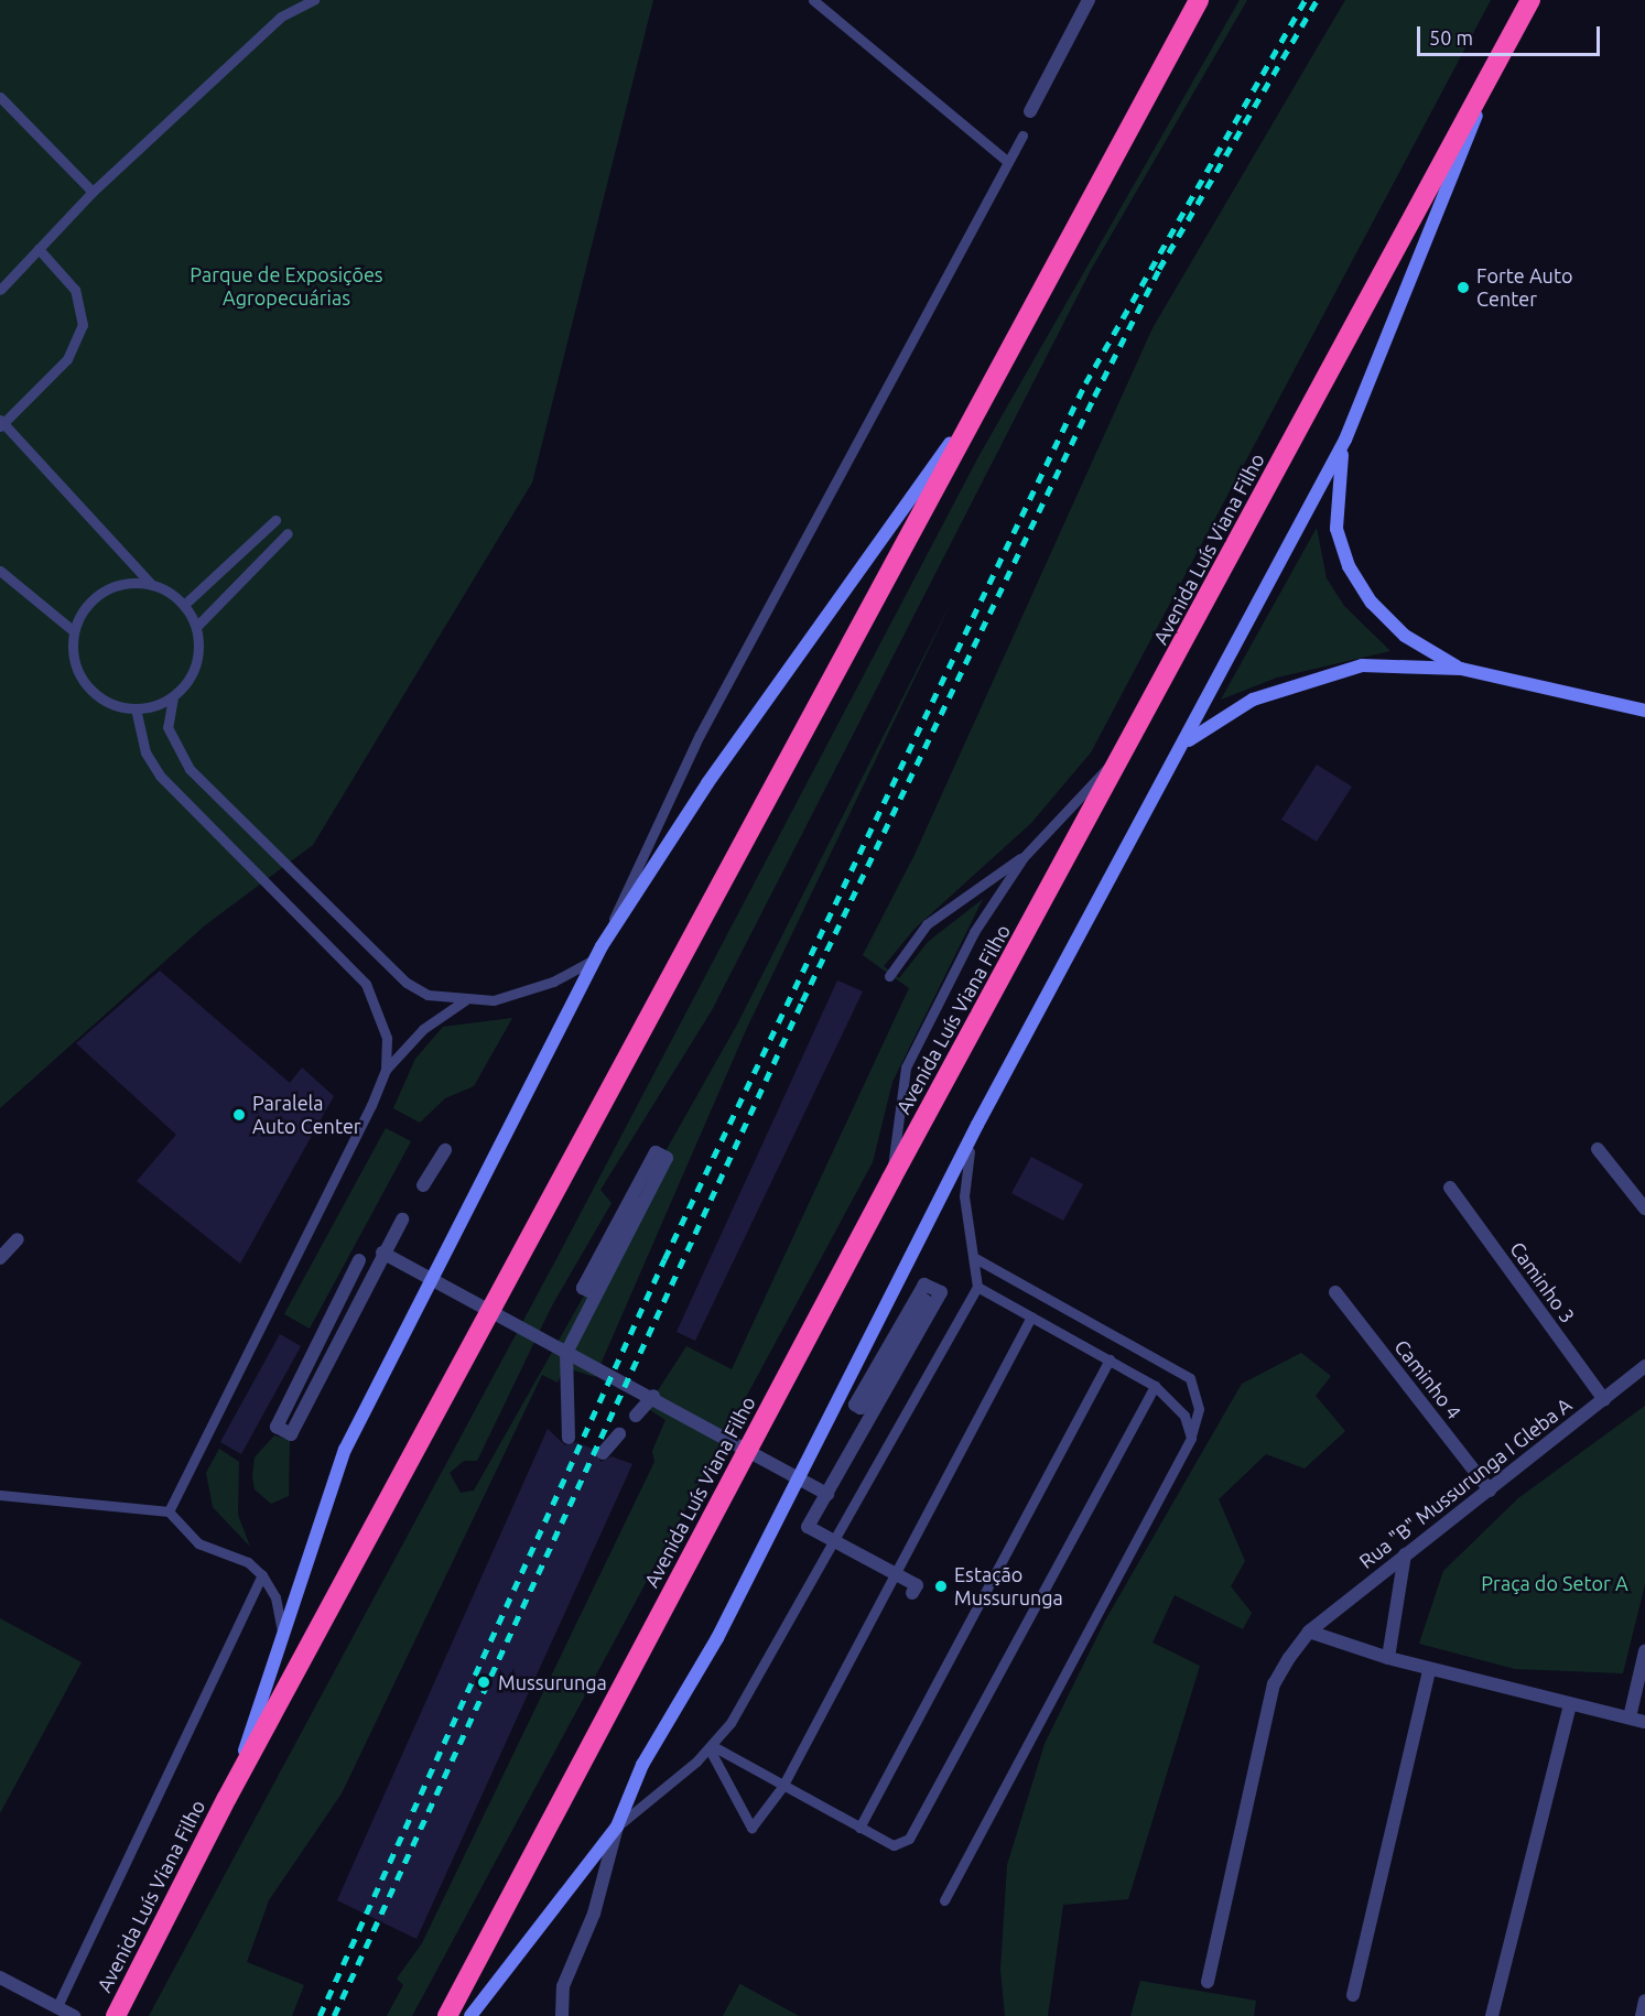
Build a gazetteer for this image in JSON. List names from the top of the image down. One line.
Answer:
{"streets":{"highway":["Avenida Luís Viana Filho"],"street":["Caminho 3","Caminho 4","Rua \"B\" Mussurunga I Gleba A"]},"crossings":[["Caminho 3","Rua \"B\" Mussurunga I Gleba A"],["Caminho 4","Rua \"B\" Mussurunga I Gleba A"]],"parks":["Parque de Exposições Agropecuárias","Praça do Setor A"],"places":["Forte Auto Center","Paralela Auto Center","Estação Mussurunga","Mussurunga"],"scale_bar":"50 m"}
